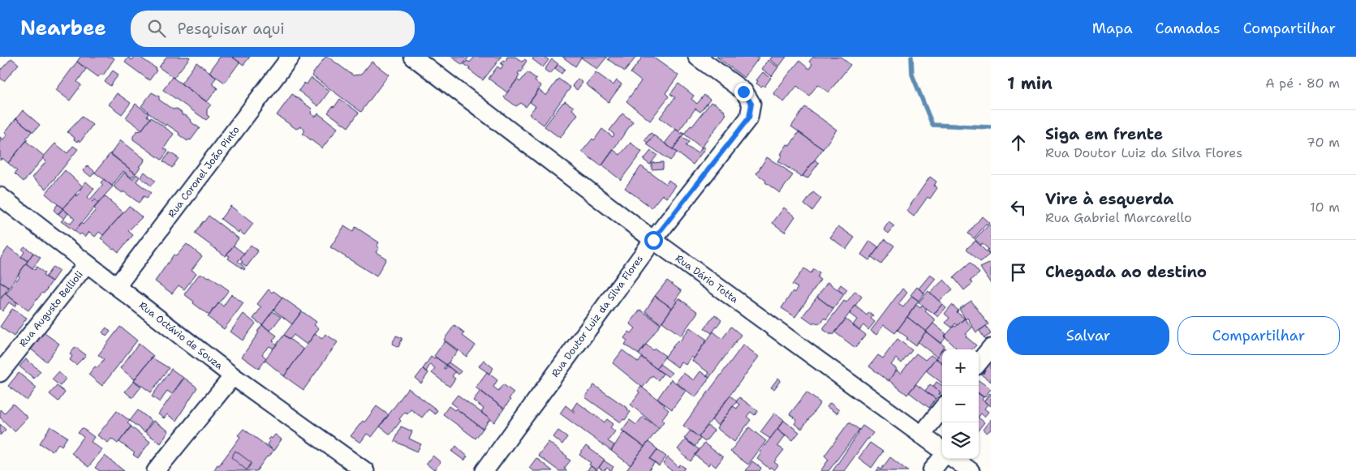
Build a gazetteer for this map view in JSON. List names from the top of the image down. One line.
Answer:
{"streets":{"street":["Rua Coronel João Pinto","Rua Dário Totta","Rua Augusto Bellioli","Rua Doutor Luiz da Silva Flores","Rua Octávio de Souza"]},"crossings":[["Rua Coronel João Pinto","Rua Octávio de Souza"],["Rua Dário Totta","Rua Doutor Luiz da Silva Flores"],["Rua Augusto Bellioli","Rua Octávio de Souza"]],"page":{"header":"Nearbee","search":"Pesquisar aqui","nav":["Mapa","Camadas","Compartilhar"],"heading":["1 min","A pé · 80 m"],"list":[["Siga em frente","Rua Doutor Luiz da Silva Flores","70 m"],["Vire à esquerda","Rua Gabriel Marcarello","10 m"],"Chegada ao destino"],"buttons":["Salvar","Compartilhar"],"map_buttons":["+","−"]}}
